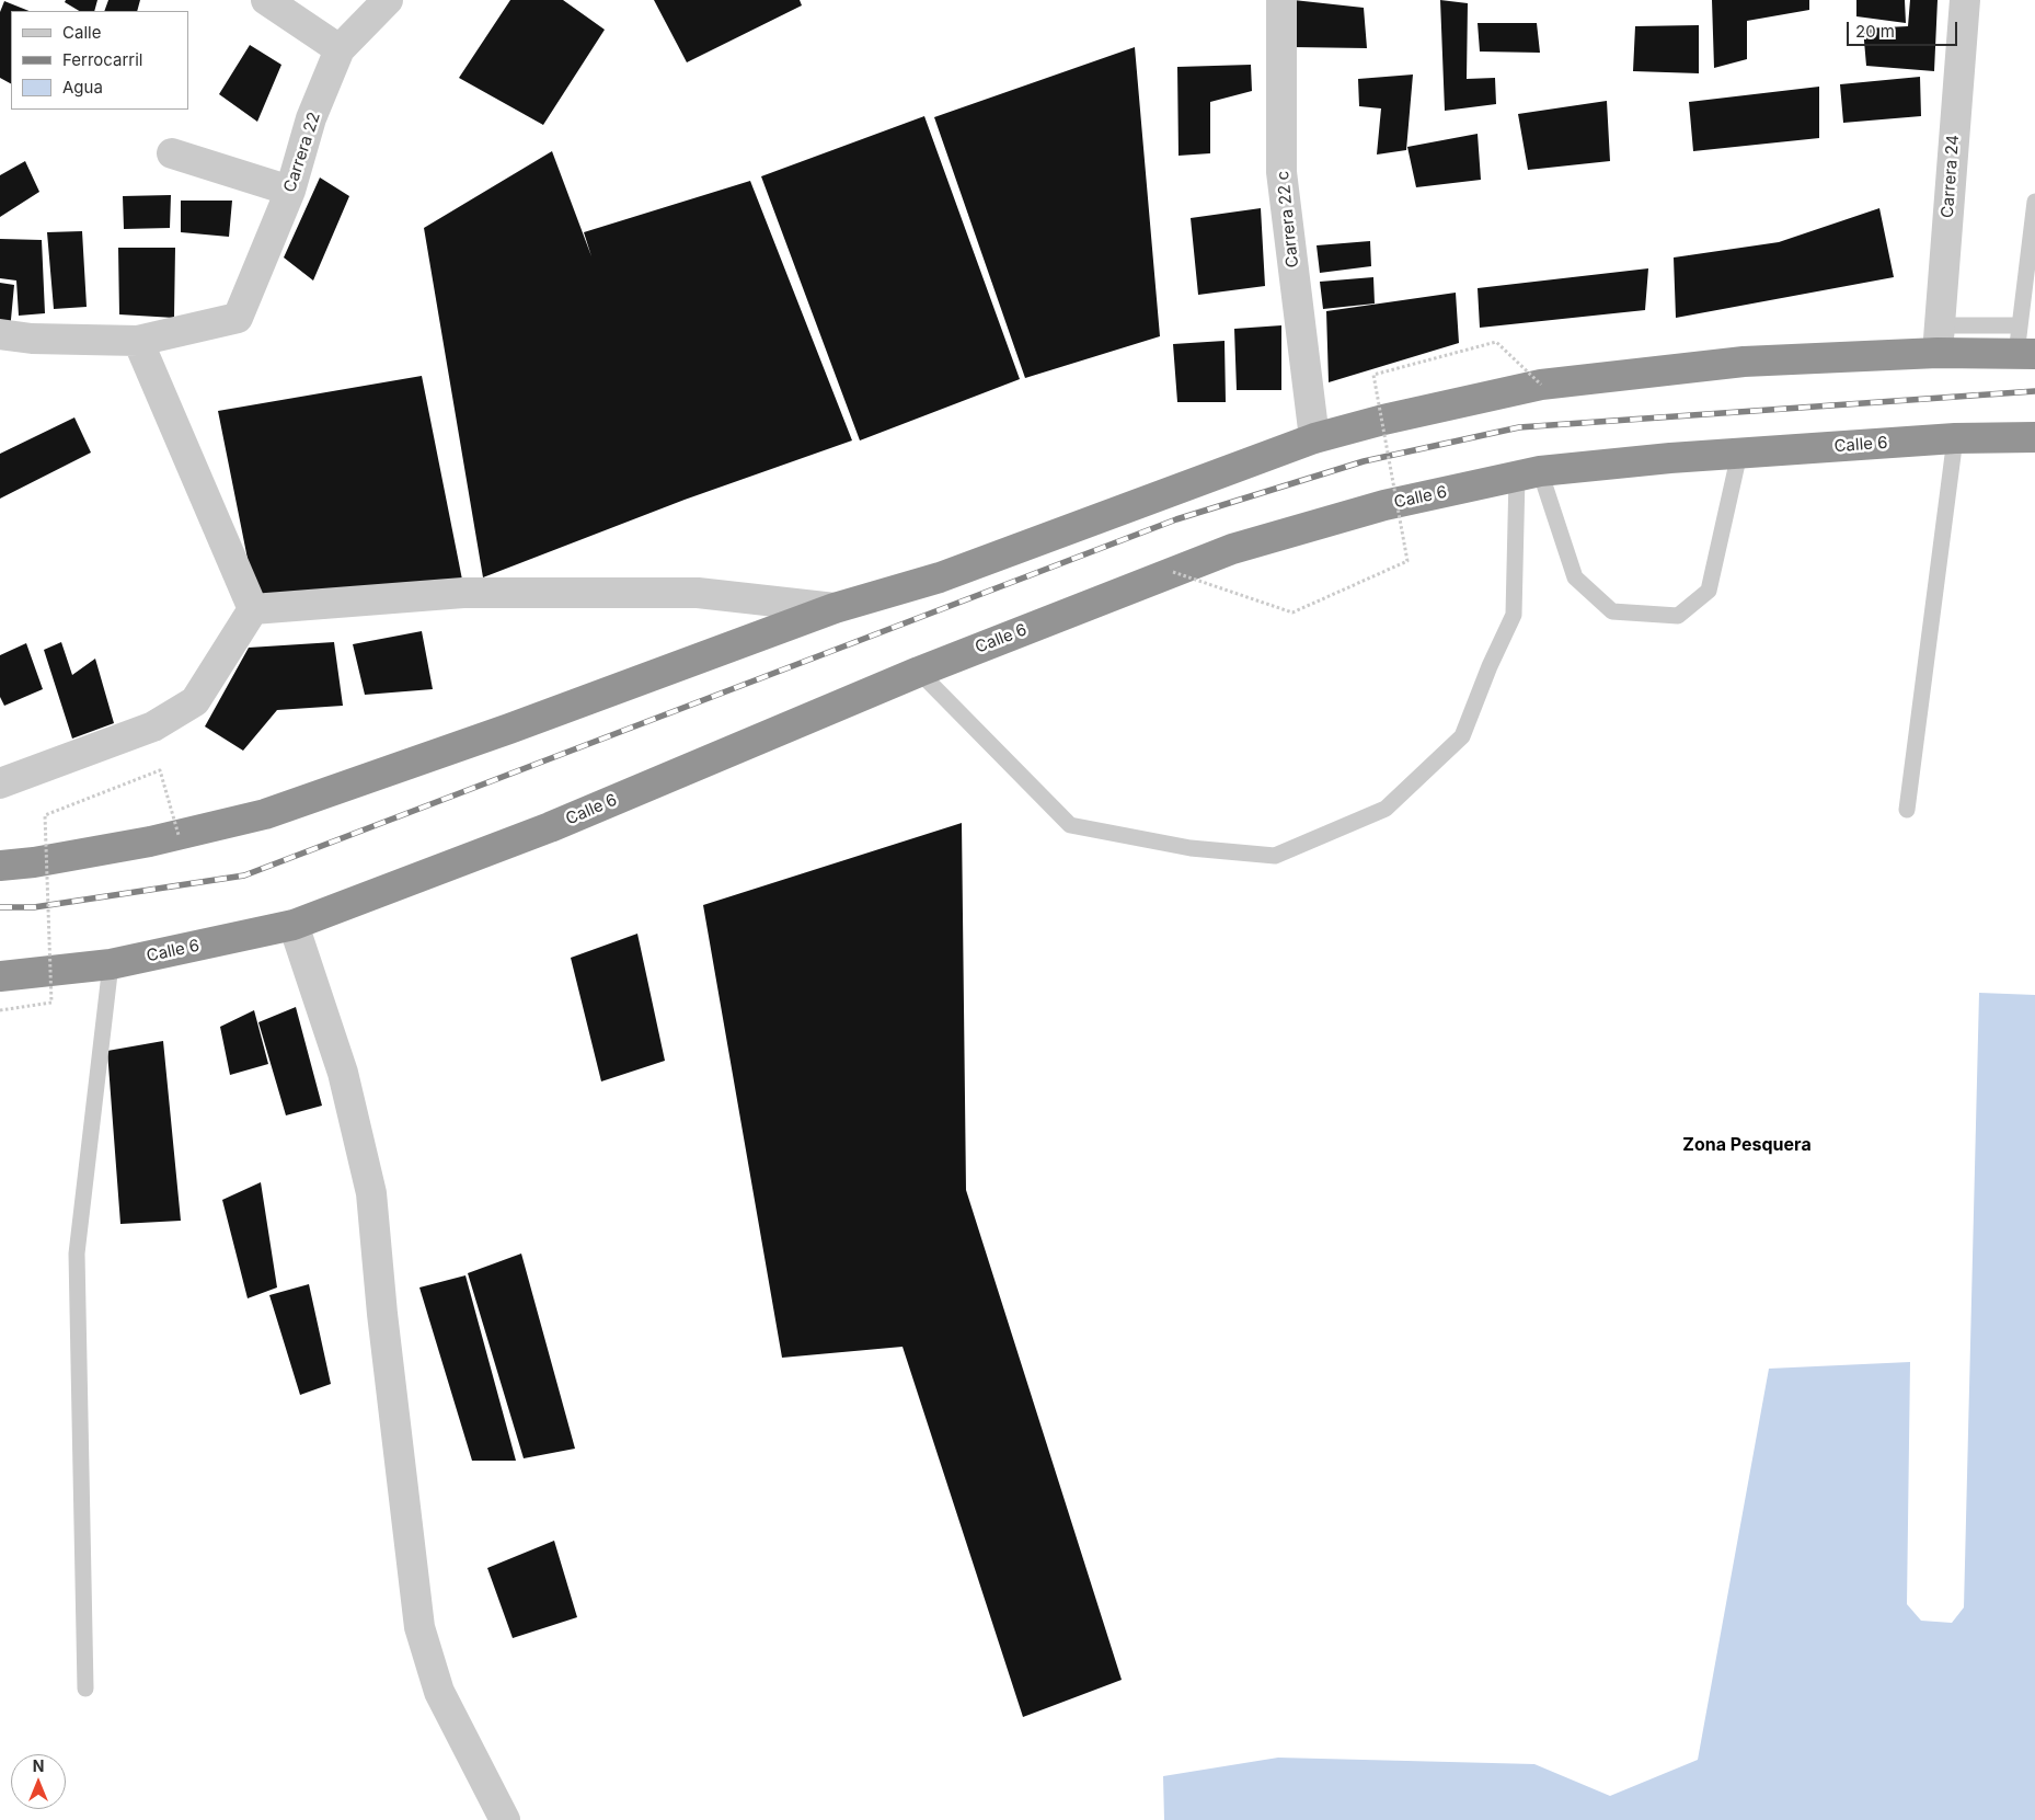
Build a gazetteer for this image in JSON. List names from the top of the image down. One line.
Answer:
{"streets":{"highway":["Calle 6"],"street":["Carrera 22","Carrera 24","Carrera 22 c"]},"districts":["Zona Pesquera"],"legend":["Calle","Ferrocarril","Agua"],"scale_bar":"20 m","north":"top"}
